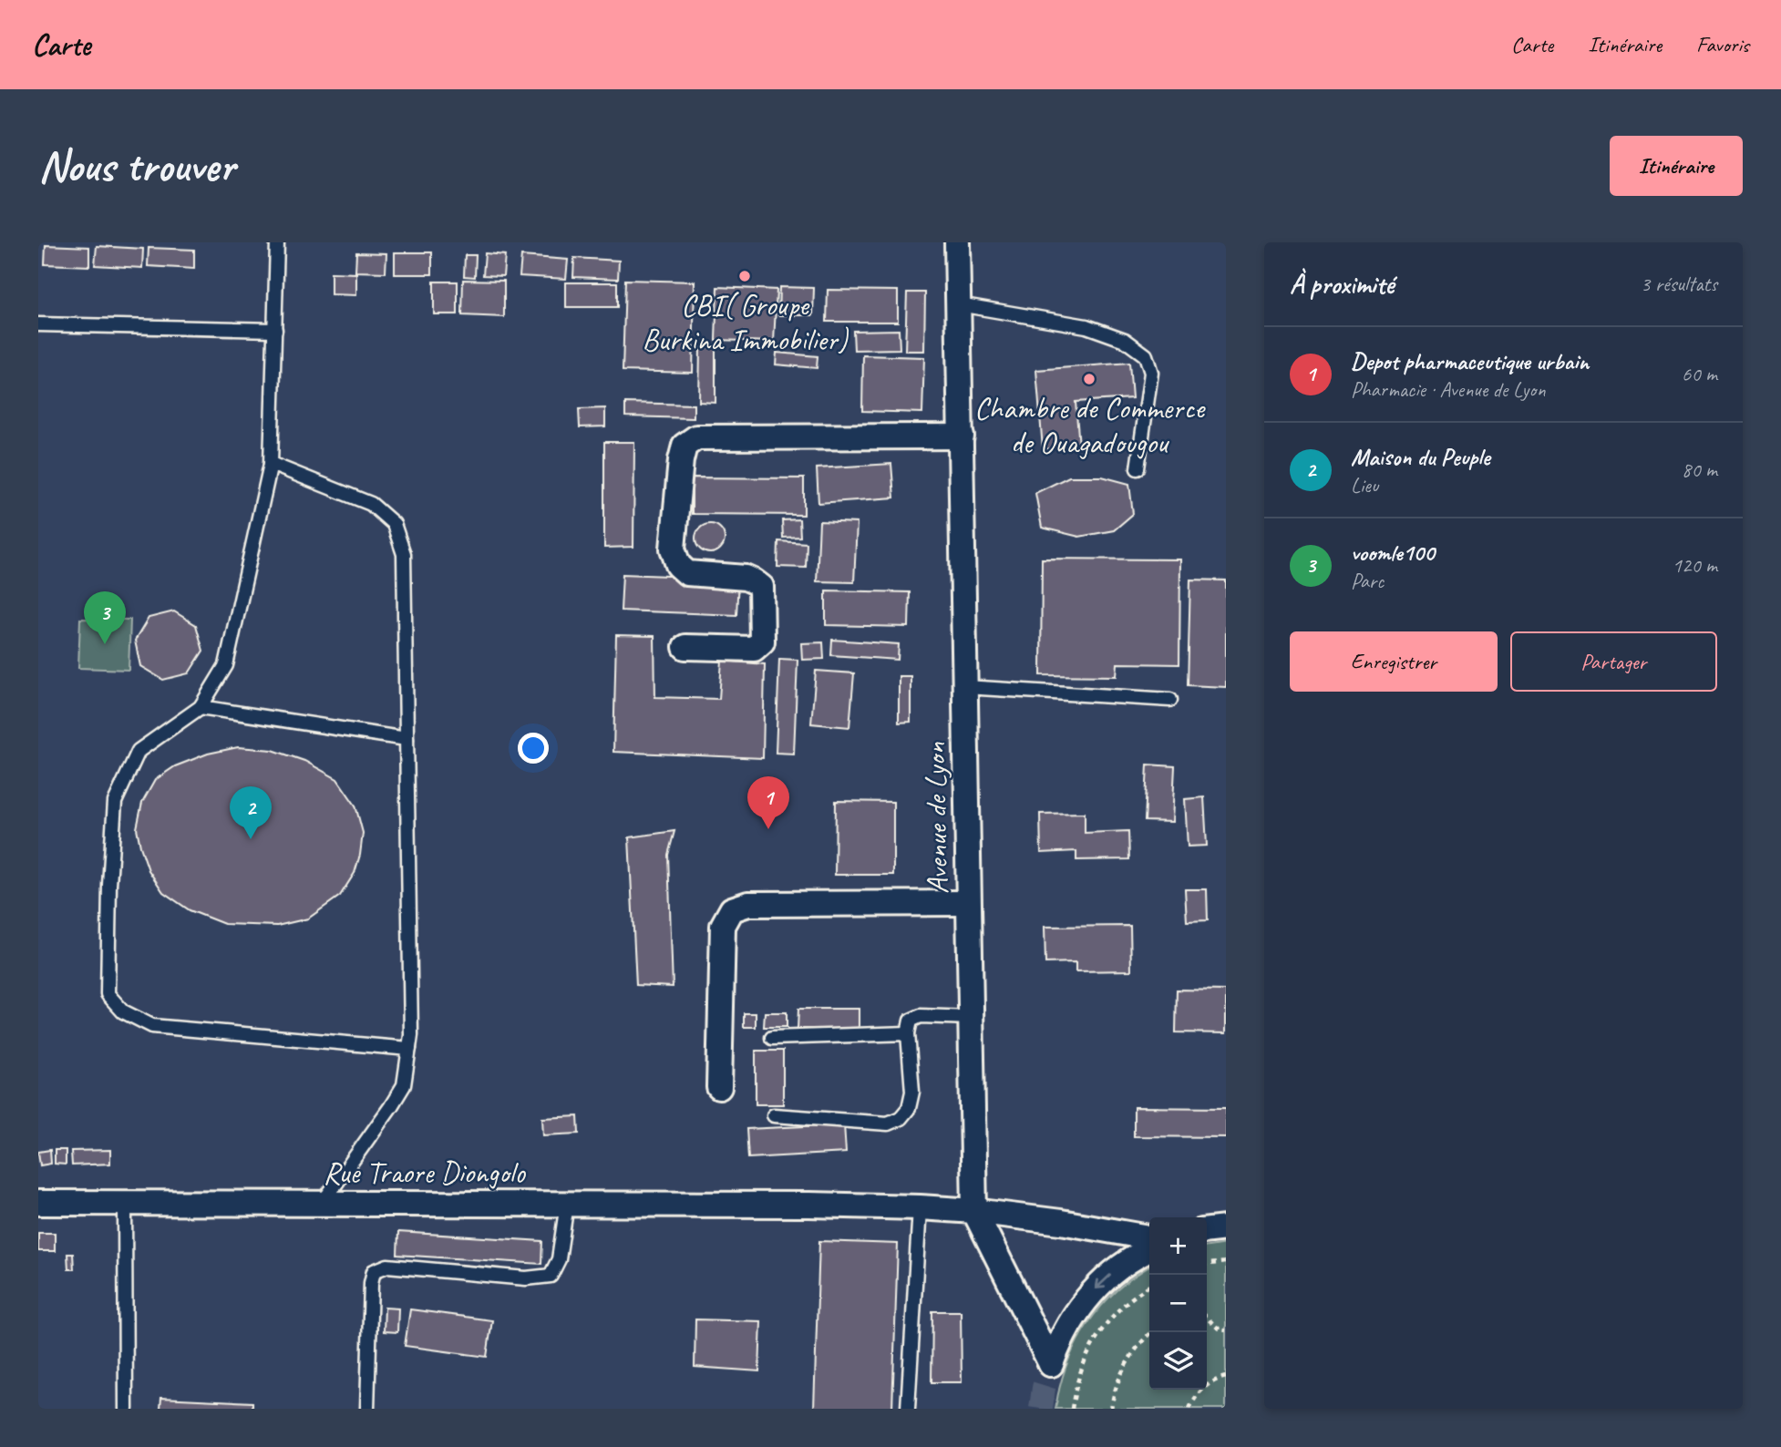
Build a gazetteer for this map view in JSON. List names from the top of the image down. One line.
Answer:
{"streets":{"street":["Avenue de Lyon","Rue Traore Diongolo"]},"crossings":[["Avenue de Lyon","Rue Traore Diongolo"]],"places":["CBI( Groupe Burkina Immobilier)","Chambre de Commerce de Ouagadougou"],"page":{"header":"Carte","nav":["Carte","Itinéraire","Favoris"],"buttons":["Itinéraire",["Enregistrer","Partager"]],"title":"Nous trouver","heading":["À proximité","3 résultats"],"list":[{"mark":"1","name":"Depot pharmaceutique urbain","note":"Pharmacie · Avenue de Lyon","value":"60 m"},{"mark":"2","name":"Maison du Peuple","note":"Lieu","value":"80 m"},{"mark":"3","name":"voomle100","note":"Parc","value":"120 m"}],"pins":["3","1","2"],"map_buttons":["+","−"]}}
